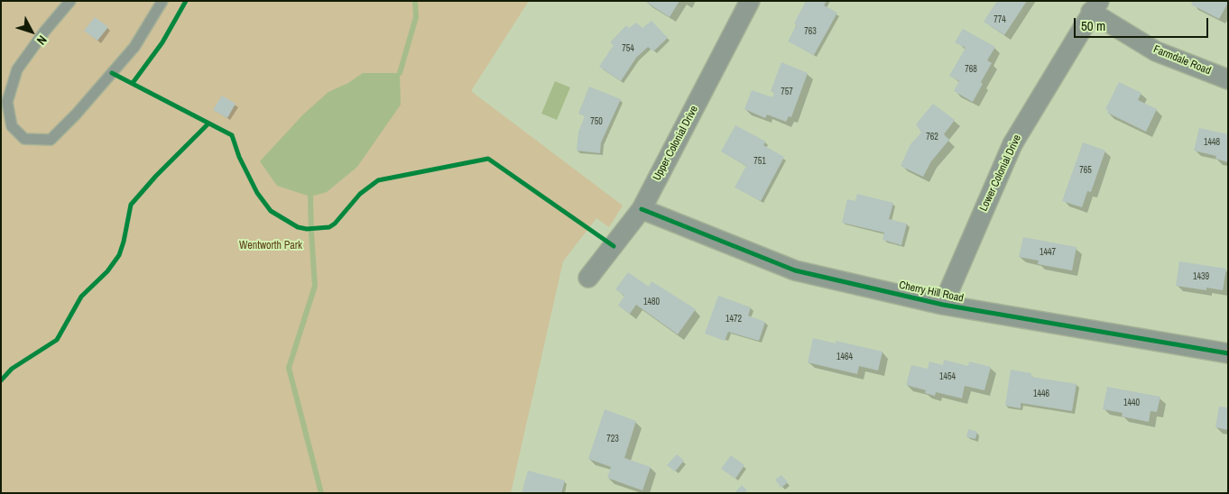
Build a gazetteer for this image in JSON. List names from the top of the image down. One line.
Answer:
{"streets":{"street":["Farmdale Road","Upper Colonial Drive","Lower Colonial Drive","Cherry Hill Road"]},"crossings":[["Farmdale Road","Lower Colonial Drive"],["Upper Colonial Drive","Cherry Hill Road"],["Lower Colonial Drive","Cherry Hill Road"]],"parks":["Wentworth Park"],"house_numbers":["774","763","754","768","757","750","762","1448","751","765","1447","1439","1480","1472","1464","1454","1446","1440","723"],"scale_bar":"50 m","north":"bottom right"}
